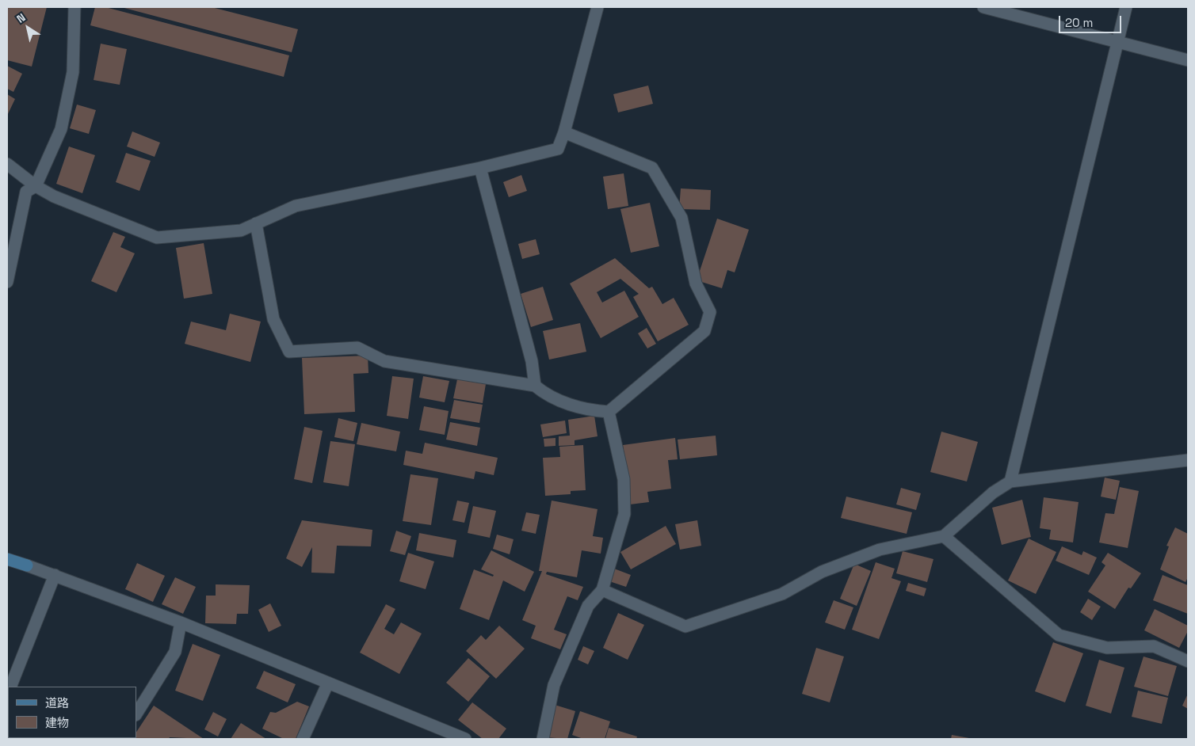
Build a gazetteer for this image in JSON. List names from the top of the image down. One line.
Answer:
{"legend":["道路","建物"],"scale_bar":"20 m","north":"top left"}
